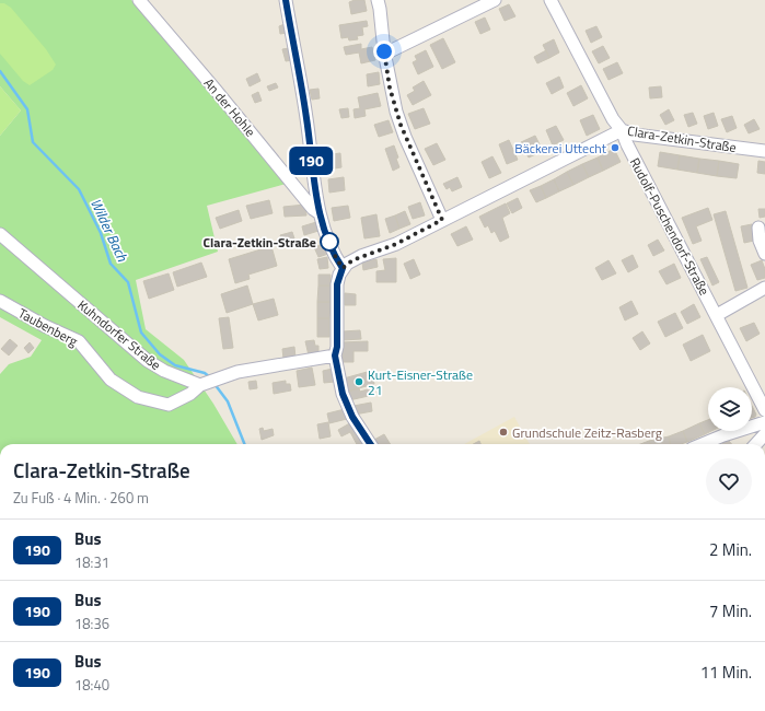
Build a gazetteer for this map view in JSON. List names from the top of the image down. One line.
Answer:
{"streets":{"street":["An der Hohle","Clara-Zetkin-Straße","Rudolf-Puschendorf-Straße","Taubenberg","Kuhndorfer Straße"]},"crossings":[["Clara-Zetkin-Straße","Rudolf-Puschendorf-Straße"],["Taubenberg","Kuhndorfer Straße"]],"water":["Wilder Bach"],"places":["Bäckerei Uttecht","Clara-Zetkin-Straße","Kurt-Eisner-Straße 21","Grundschule Zeitz-Rasberg"],"lines":["bus line 190"],"page":{"on_map":"190","heading":["Clara-Zetkin-Straße","Zu Fuß · 4 Min. · 260 m"],"list":[{"mark":"190","name":"Bus","note":"18:31","value":"2 Min."},{"mark":"190","name":"Bus","note":"18:36","value":"7 Min."},{"mark":"190","name":"Bus","note":"18:40","value":"11 Min."}]}}
